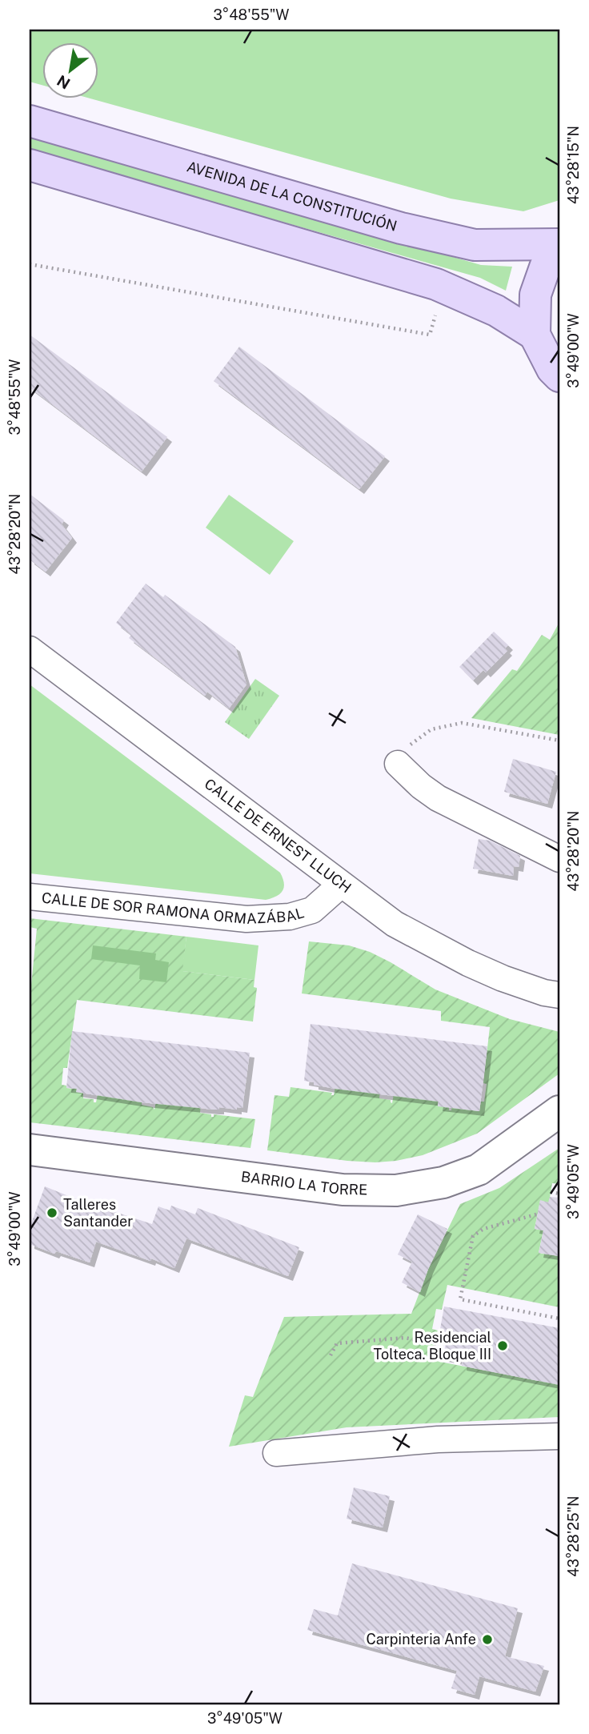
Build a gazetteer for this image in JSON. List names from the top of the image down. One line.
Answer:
{"streets":{"main road":["AVENIDA DE LA CONSTITUCIÓN","BARRIO LA TORRE"],"street":["CALLE DE ERNEST LLUCH","CALLE DE SOR RAMONA ORMAZÁBAL"]},"crossings":[["CALLE DE ERNEST LLUCH","CALLE DE SOR RAMONA ORMAZÁBAL"]],"places":["Talleres Santander","Residencial Tolteca. Bloque III","Carpinteria Anfe"],"north":"bottom left","coordinates":["3°48'55\"W","43°28'15\"N","3°49'00\"W","43°28'20\"N","3°49'05\"W","43°28'25\"N"]}
